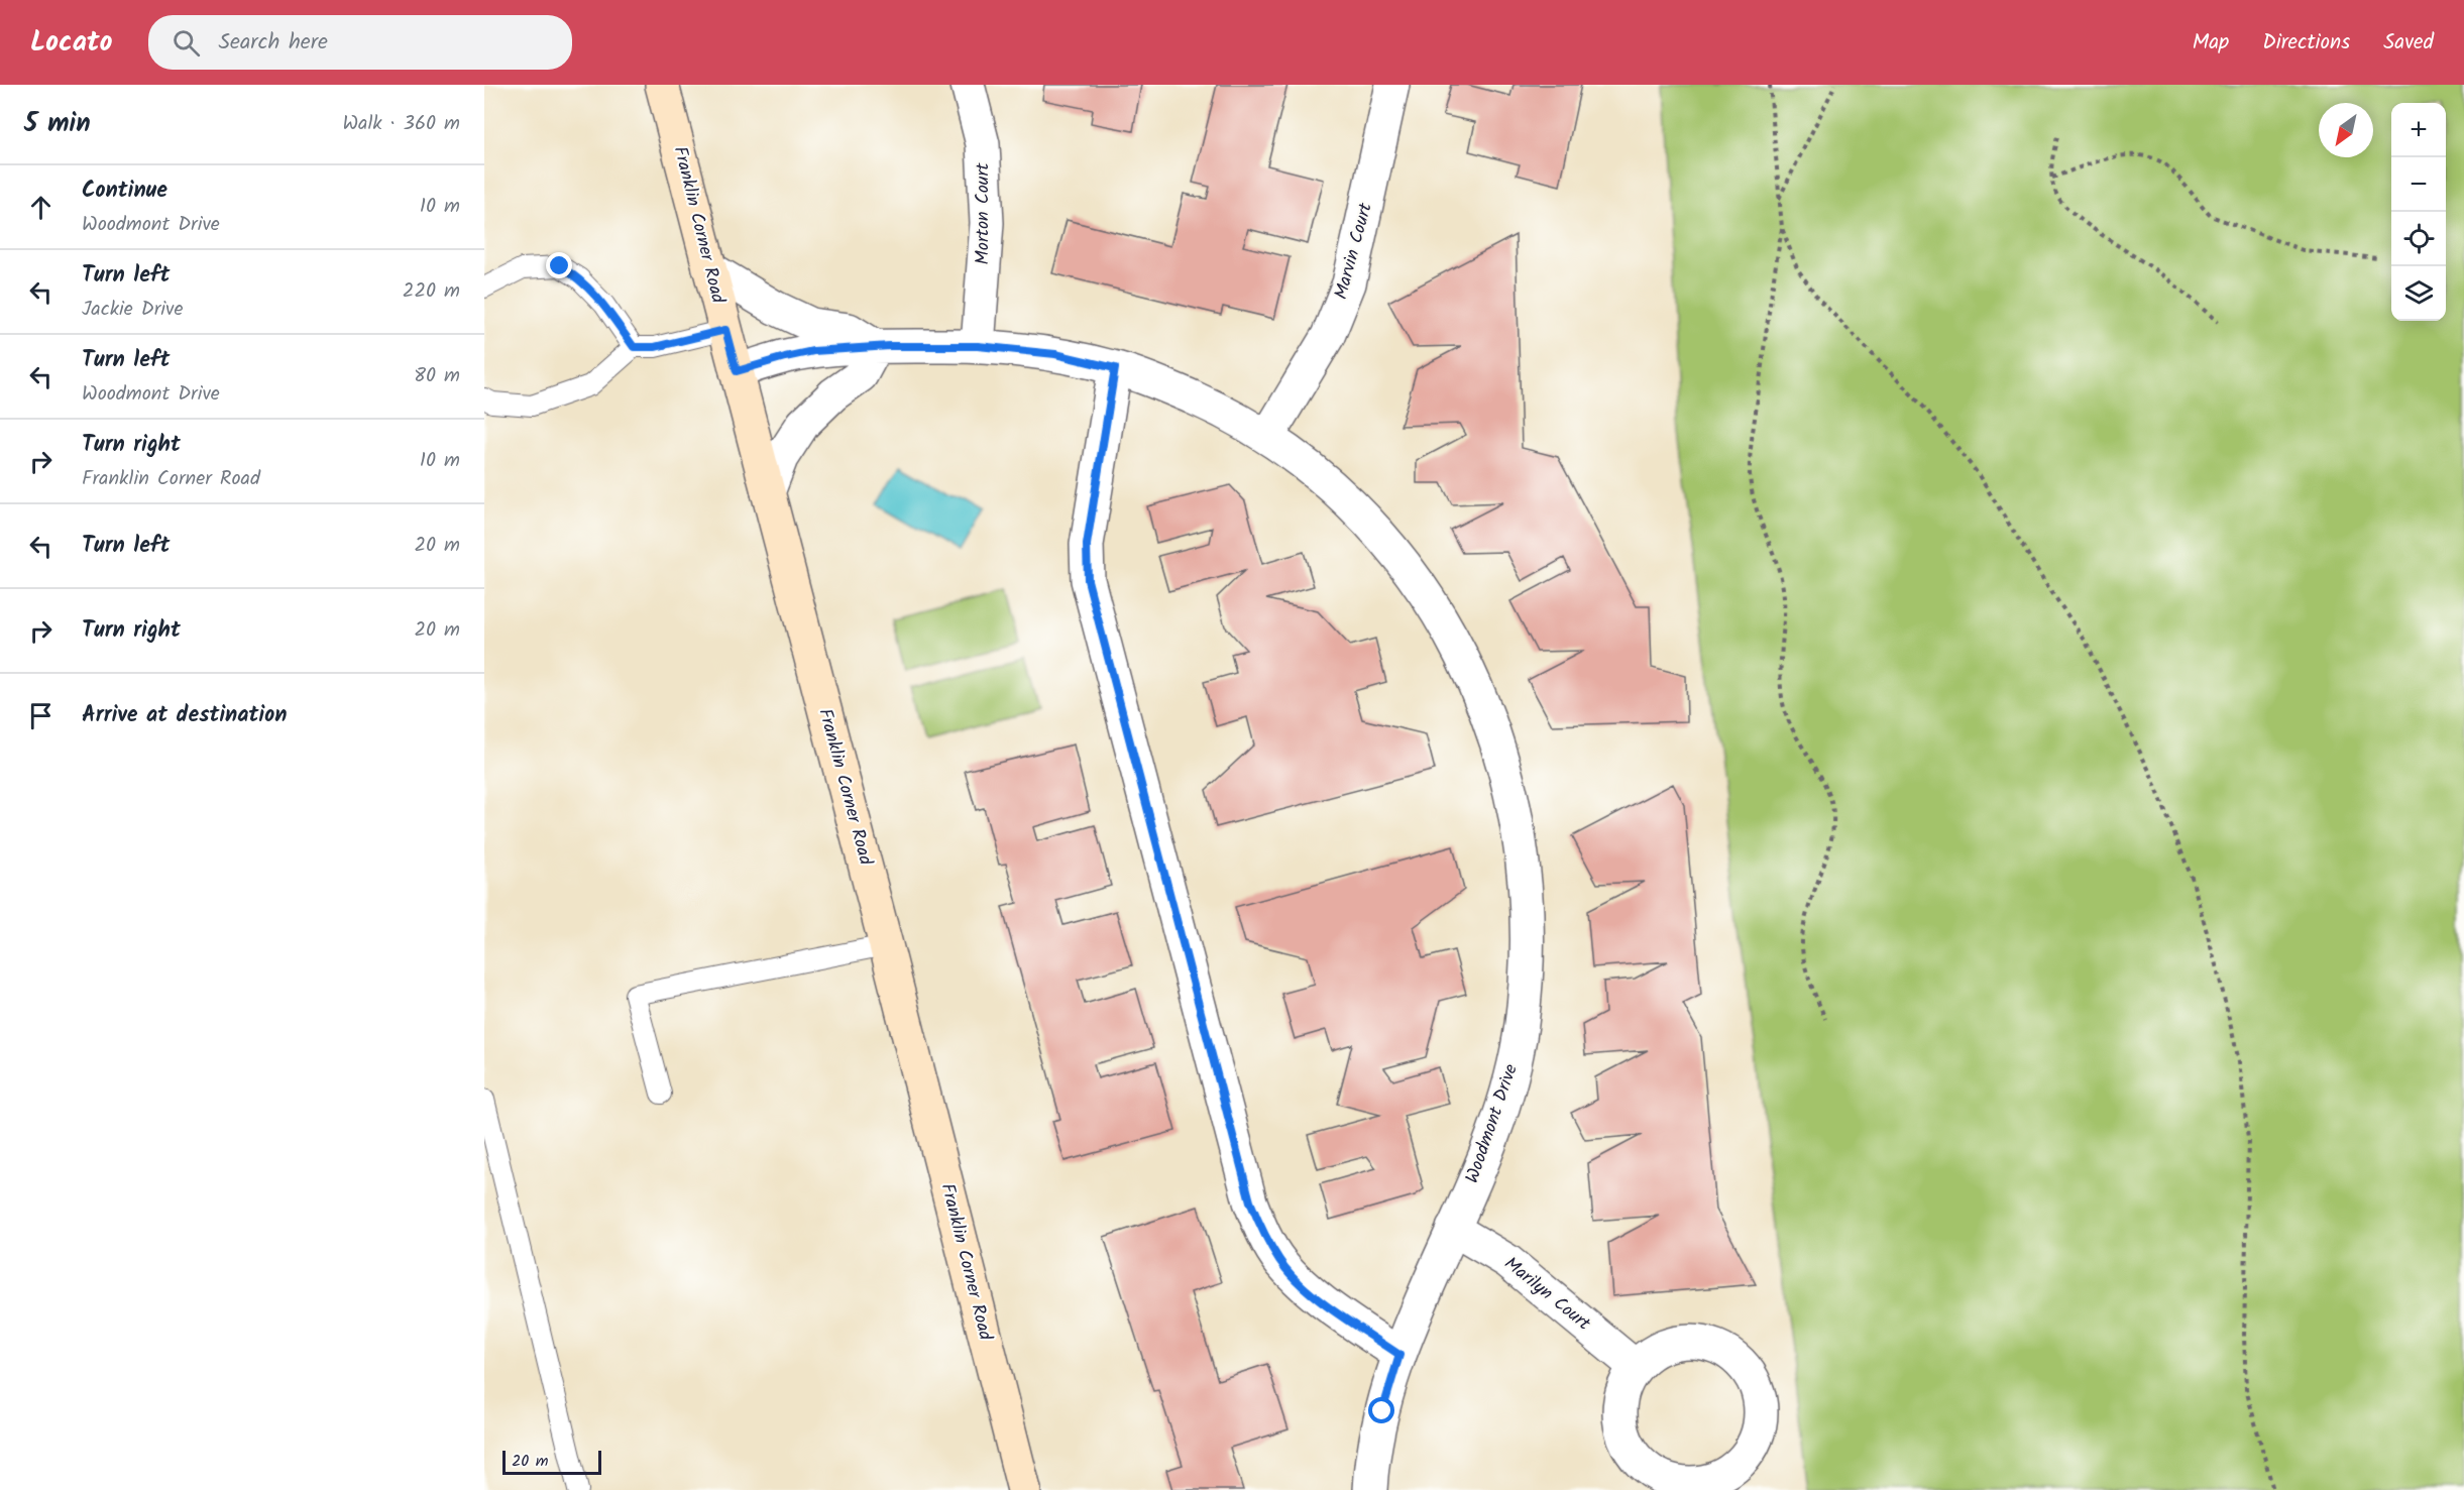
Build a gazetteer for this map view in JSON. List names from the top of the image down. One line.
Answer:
{"streets":{"main road":["Franklin Corner Road"],"street":["Morton Court","Marvin Court","Woodmont Drive","Marilyn Court"]},"crossings":[["Morton Court","Woodmont Drive"],["Franklin Corner Road","Woodmont Drive"],["Marvin Court","Woodmont Drive"],["Woodmont Drive","Marilyn Court"]],"scale_bar":"20 m","north":"bottom left","page":{"header":"Locato","search":"Search here","nav":["Map","Directions","Saved"],"heading":["5 min","Walk · 360 m"],"map_buttons":["+","−"],"list":[["Continue","Woodmont Drive","10 m"],["Turn left","Jackie Drive","220 m"],["Turn left","Woodmont Drive","80 m"],["Turn right","Franklin Corner Road","10 m"],["Turn left","20 m"],["Turn right","20 m"],"Arrive at destination"],"scale":"20 m"}}
